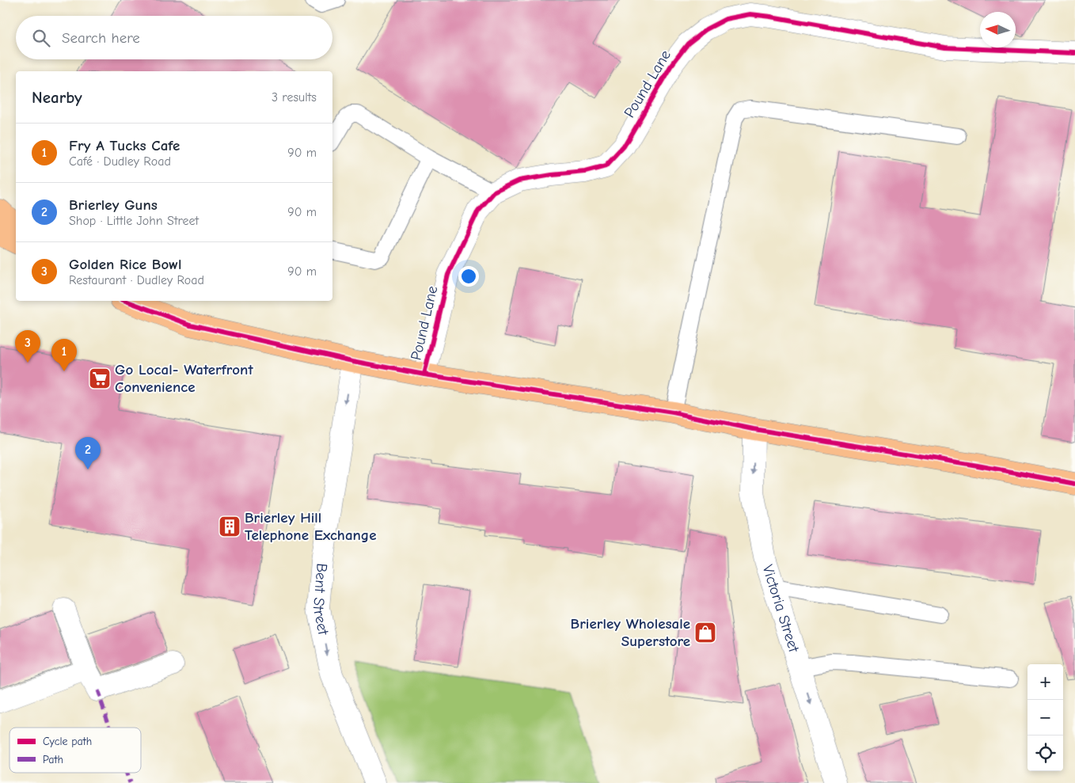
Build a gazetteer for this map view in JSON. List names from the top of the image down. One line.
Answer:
{"streets":{"street":["Pound Lane","Bent Street","Victoria Street"]},"one_way":["Bent Street","Victoria Street"],"places":{"supermarket":["Go Local- Waterfront Convenience"],"building":["Brierley Hill Telephone Exchange"],"shop":["Brierley Wholesale Superstore"]},"legend":["Cycle path","Path"],"north":"left","page":{"search":"Search here","heading":["Nearby","3 results"],"list":[{"mark":"1","name":"Fry A Tucks Cafe","note":"Café · Dudley Road","value":"90 m"},{"mark":"2","name":"Brierley Guns","note":"Shop · Little John Street","value":"90 m"},{"mark":"3","name":"Golden Rice Bowl","note":"Restaurant · Dudley Road","value":"90 m"}],"pins":["3","1","2"],"map_buttons":["+","−"]}}
